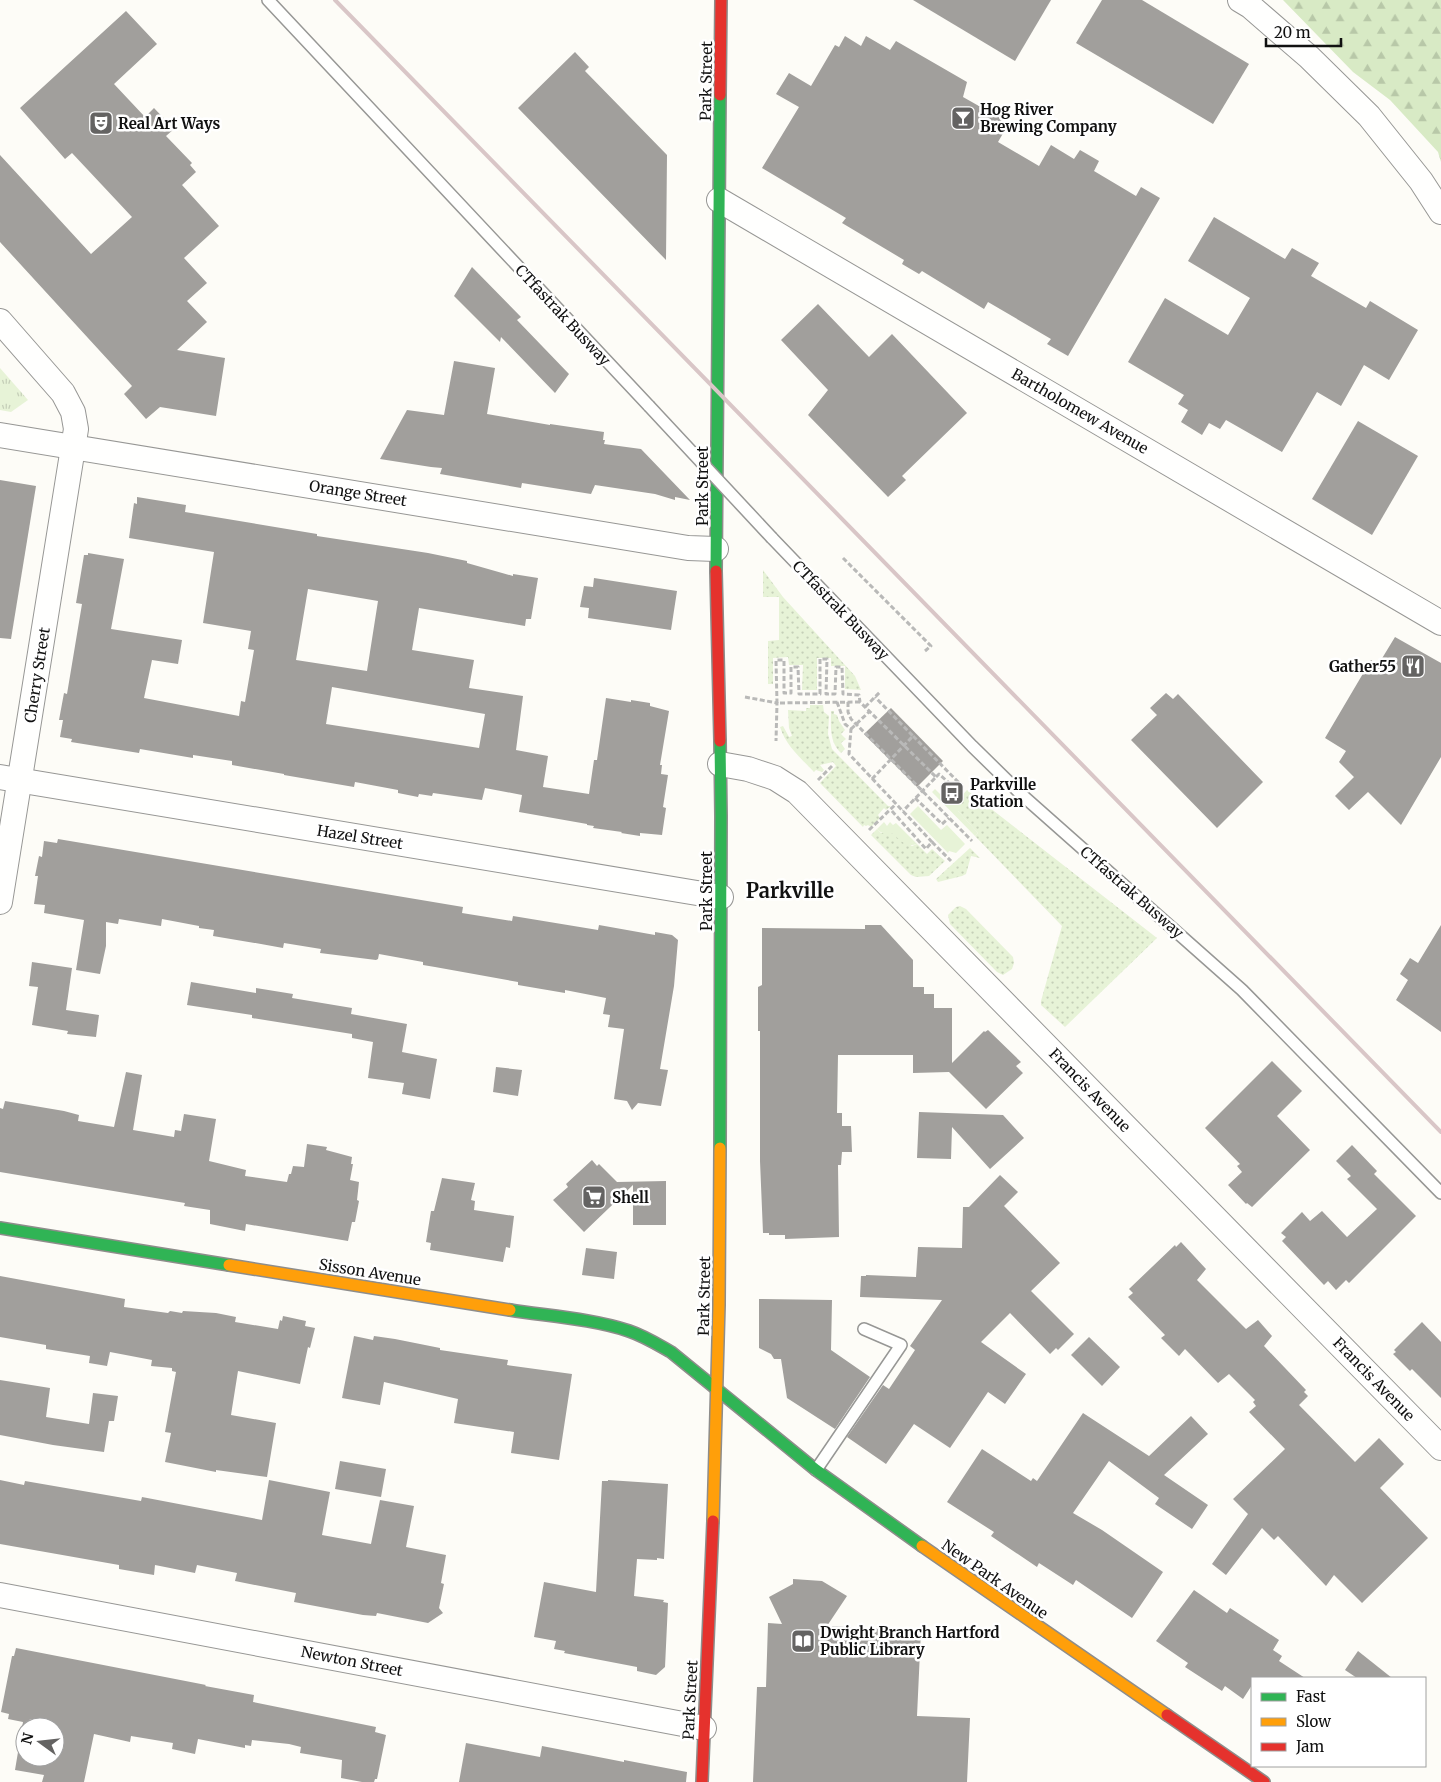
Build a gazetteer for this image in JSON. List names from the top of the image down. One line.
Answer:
{"streets":{"main road":["Park Street","Sisson Avenue","New Park Avenue"],"street":["Bartholomew Avenue","Orange Street","Cherry Street","Hazel Street","Francis Avenue","Newton Street"],"lane":["CTfastrak Busway"]},"crossings":[["Park Street","Bartholomew Avenue"],["Park Street","Orange Street"],["Park Street","Hazel Street"],["Park Street","Francis Avenue"],["Park Street","Sisson Avenue"],["Park Street","New Park Avenue"],["Park Street","Newton Street"],["Orange Street","Cherry Street"],["Cherry Street","Hazel Street"],["Sisson Avenue","New Park Avenue"]],"districts":["Parkville"],"places":{"bar":["Hog River Brewing Company"],"theatre":["Real Art Ways"],"restaurant":["Gather55"],"bus stop":["Parkville Station"],"supermarket":["Shell"],"library":["Dwight Branch Hartford Public Library"]},"legend":["Fast","Slow","Jam"],"scale_bar":"20 m","north":"left"}
